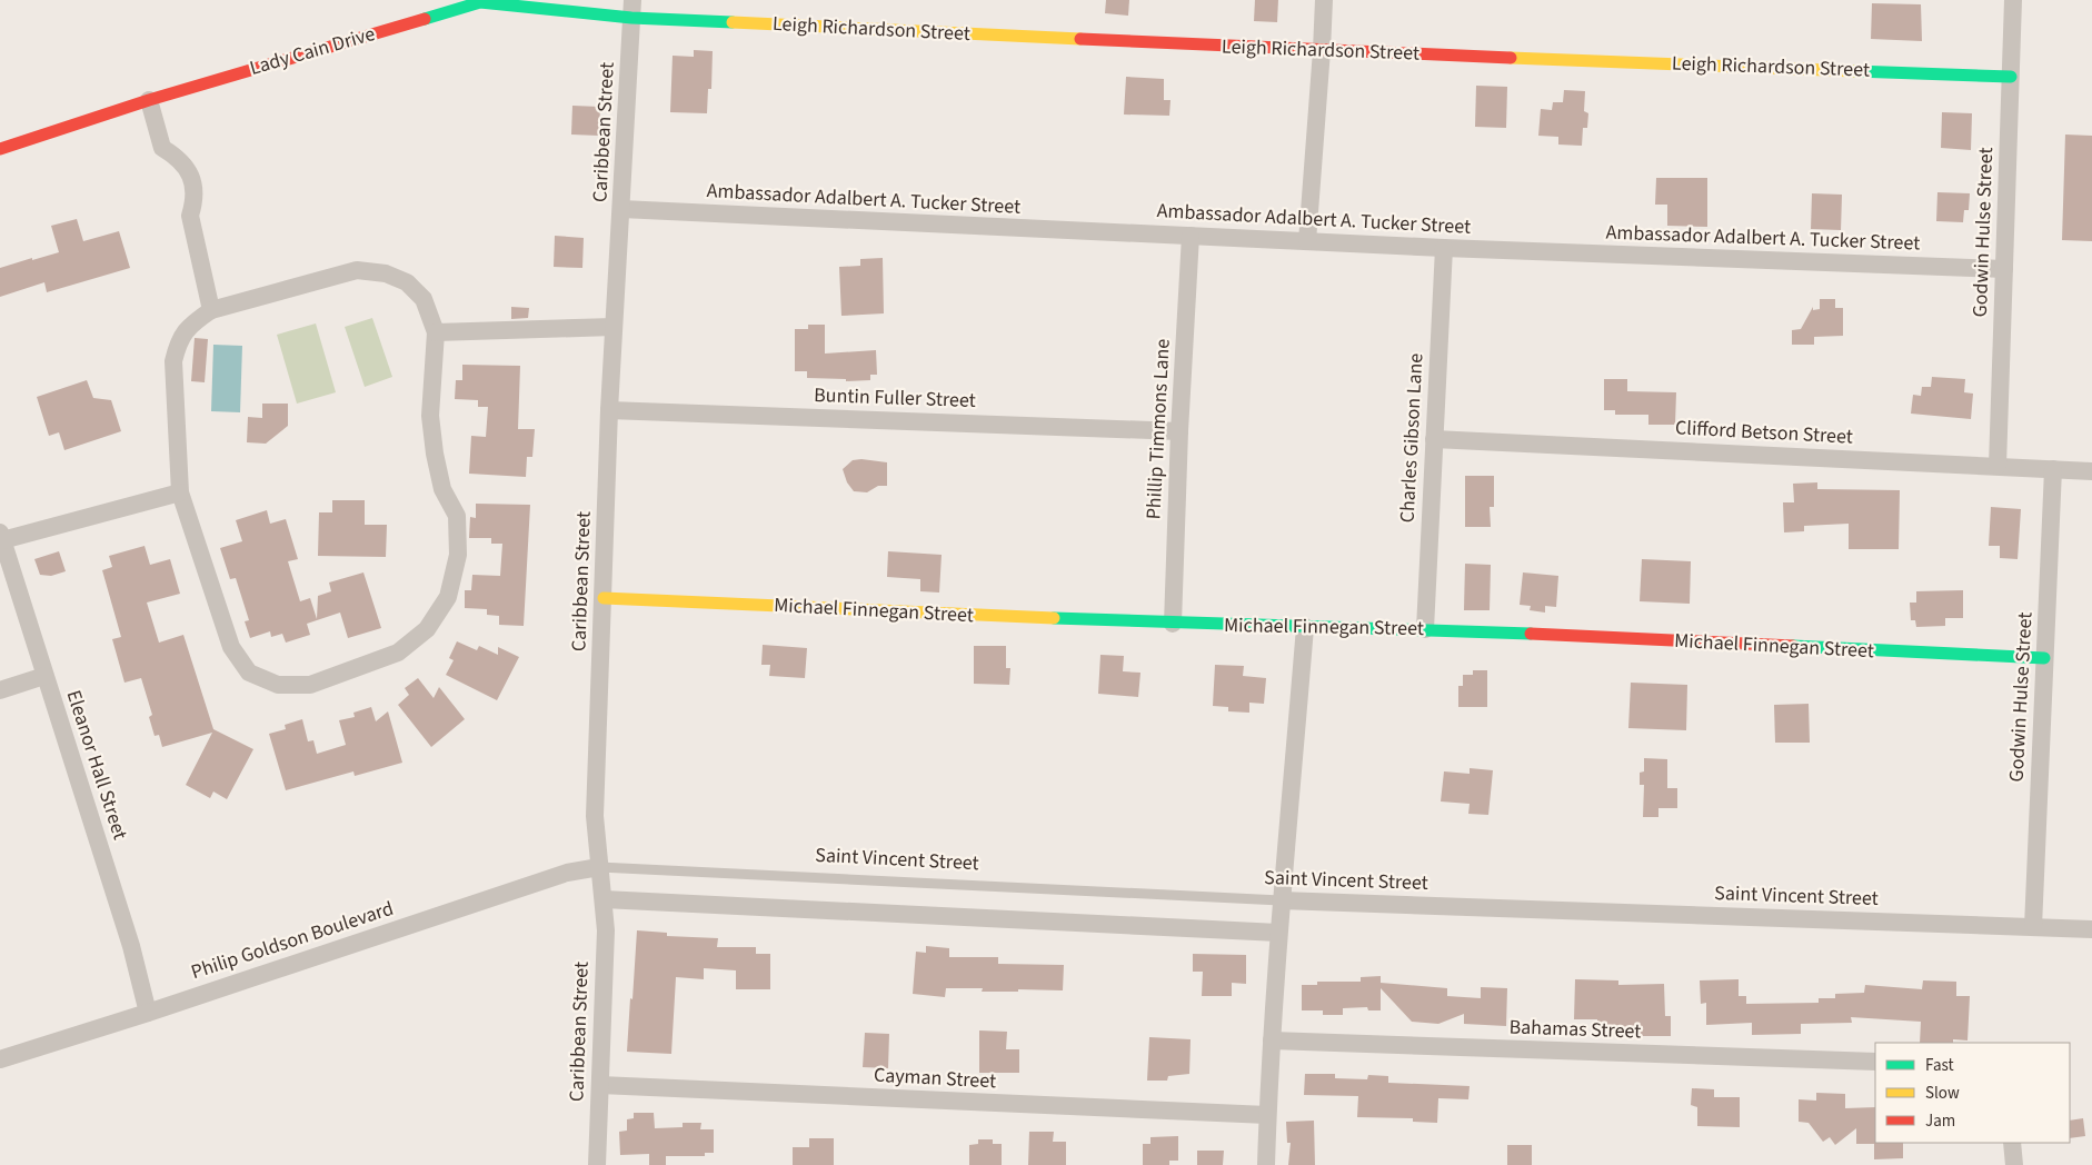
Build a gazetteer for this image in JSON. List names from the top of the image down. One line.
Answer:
{"streets":{"street":["Leigh Richardson Street","Lady Cain Drive","Caribbean Street","Ambassador Adalbert A. Tucker Street","Godwin Hulse Street","Buntin Fuller Street","Phillip Timmons Lane","Clifford Betson Street","Charles Gibson Lane","Michael Finnegan Street","Eleanor Hall Street","Saint Vincent Street","Philip Goldson Boulevard","Bahamas Street","Cayman Street"]},"crossings":[["Leigh Richardson Street","Lady Cain Drive"],["Leigh Richardson Street","Caribbean Street"],["Leigh Richardson Street","Godwin Hulse Street"],["Lady Cain Drive","Caribbean Street"],["Caribbean Street","Ambassador Adalbert A. Tucker Street"],["Caribbean Street","Buntin Fuller Street"],["Caribbean Street","Michael Finnegan Street"],["Caribbean Street","Saint Vincent Street"],["Caribbean Street","Philip Goldson Boulevard"],["Caribbean Street","Cayman Street"],["Ambassador Adalbert A. Tucker Street","Godwin Hulse Street"],["Ambassador Adalbert A. Tucker Street","Phillip Timmons Lane"],["Ambassador Adalbert A. Tucker Street","Charles Gibson Lane"],["Godwin Hulse Street","Clifford Betson Street"],["Godwin Hulse Street","Michael Finnegan Street"],["Godwin Hulse Street","Saint Vincent Street"],["Buntin Fuller Street","Phillip Timmons Lane"],["Phillip Timmons Lane","Michael Finnegan Street"],["Clifford Betson Street","Charles Gibson Lane"],["Charles Gibson Lane","Michael Finnegan Street"],["Eleanor Hall Street","Philip Goldson Boulevard"],["Saint Vincent Street","Philip Goldson Boulevard"]],"legend":["Fast","Slow","Jam"]}
